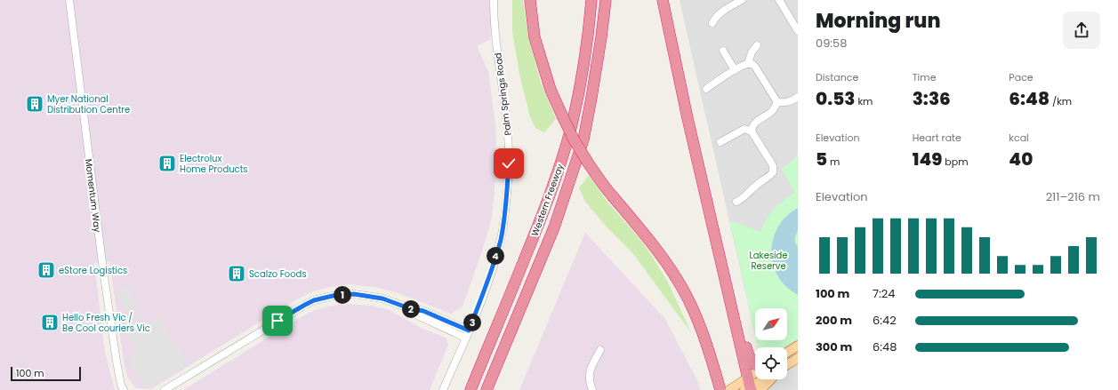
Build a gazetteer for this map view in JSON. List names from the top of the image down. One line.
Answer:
{"streets":{"highway":["Western Freeway"],"street":["Palm Springs Road","Momentum Way"]},"parks":["Lakeside Reserve"],"places":{"building":["Myer National Distribution Centre","Electrolux Home Products","eStore Logistics","Scalzo Foods","Hello Fresh Vic / Be Cool couriers Vic"]},"scale_bar":"100 m","north":"top right","page":{"heading":["Morning run","09:58"],"stats":[["Distance","0.53 km"],["Time","3:36"],["Pace","6:48 /km"],["Elevation","5 m"],["Heart rate","149 bpm"],["kcal","40"]],"chart":["Elevation","211–216 m"],"pins":["4","1","2","3"],"list":[{"name":"100 m","note":"7:24"},{"name":"200 m","note":"6:42"},{"name":"300 m","note":"6:48"}],"scale":"100 m"}}
